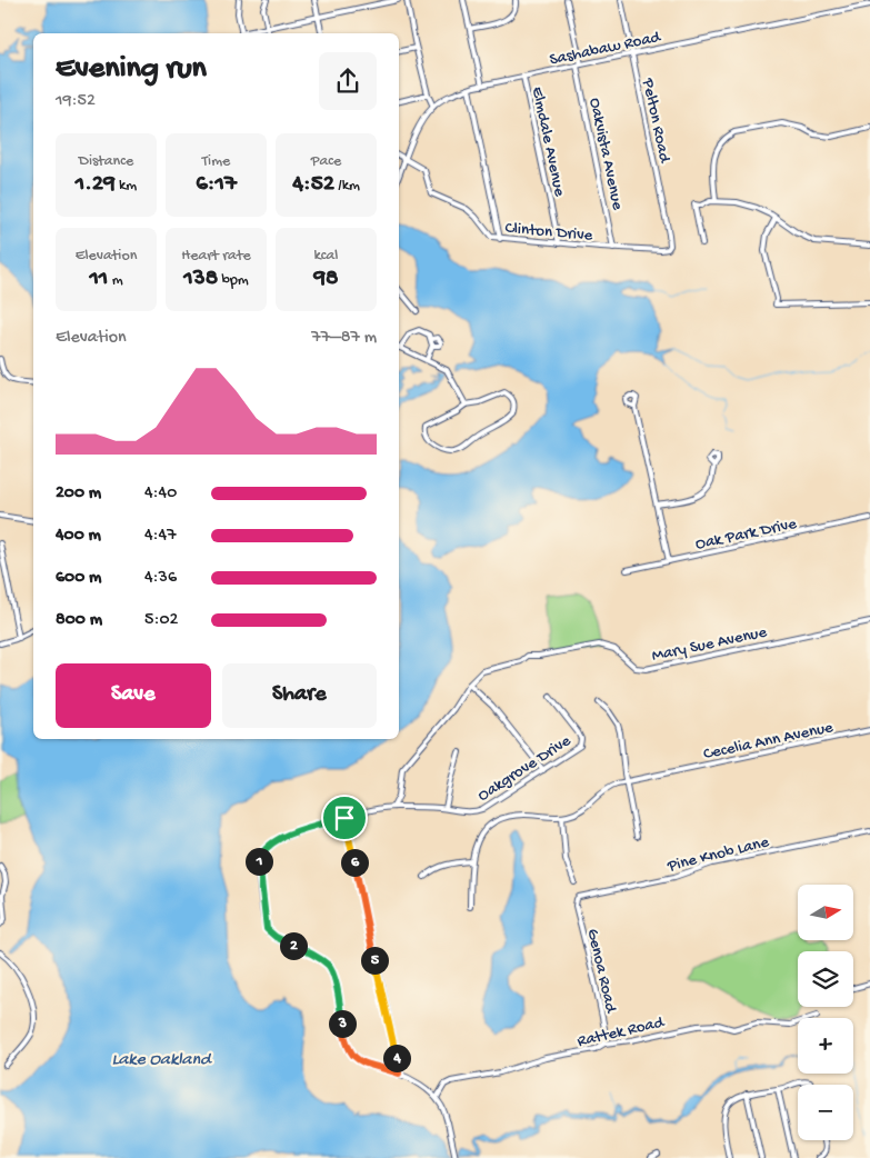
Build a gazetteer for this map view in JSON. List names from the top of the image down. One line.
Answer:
{"streets":{"street":["Sashabaw Road","Pelton Road","Elmdale Avenue","Oakvista Avenue","Clinton Drive","Oak Park Drive","Mary Sue Avenue","Cecelia Ann Avenue","Oakgrove Drive","Pine Knob Lane","Genoa Road","Rattek Road"]},"crossings":[["Sashabaw Road","Pelton Road"],["Sashabaw Road","Elmdale Avenue"],["Sashabaw Road","Oakvista Avenue"],["Sashabaw Road","Clinton Drive"],["Pelton Road","Clinton Drive"],["Elmdale Avenue","Clinton Drive"],["Oakvista Avenue","Clinton Drive"],["Pine Knob Lane","Genoa Road"],["Genoa Road","Rattek Road"]],"water":["Lake Oakland"],"north":"right","page":{"heading":["Evening run","19:52"],"stats":[["Distance","1.29 km"],["Time","6:17"],["Pace","4:52 /km"],["Elevation","11 m"],["Heart rate","138 bpm"],["kcal","98"]],"chart":["Elevation","77–87 m"],"list":[{"name":"200 m","note":"4:40"},{"name":"400 m","note":"4:47"},{"name":"600 m","note":"4:36"},{"name":"800 m","note":"5:02"}],"buttons":["Save","Share"],"pins":["1","6","2","5","3","4"],"map_buttons":["+","−"]}}
